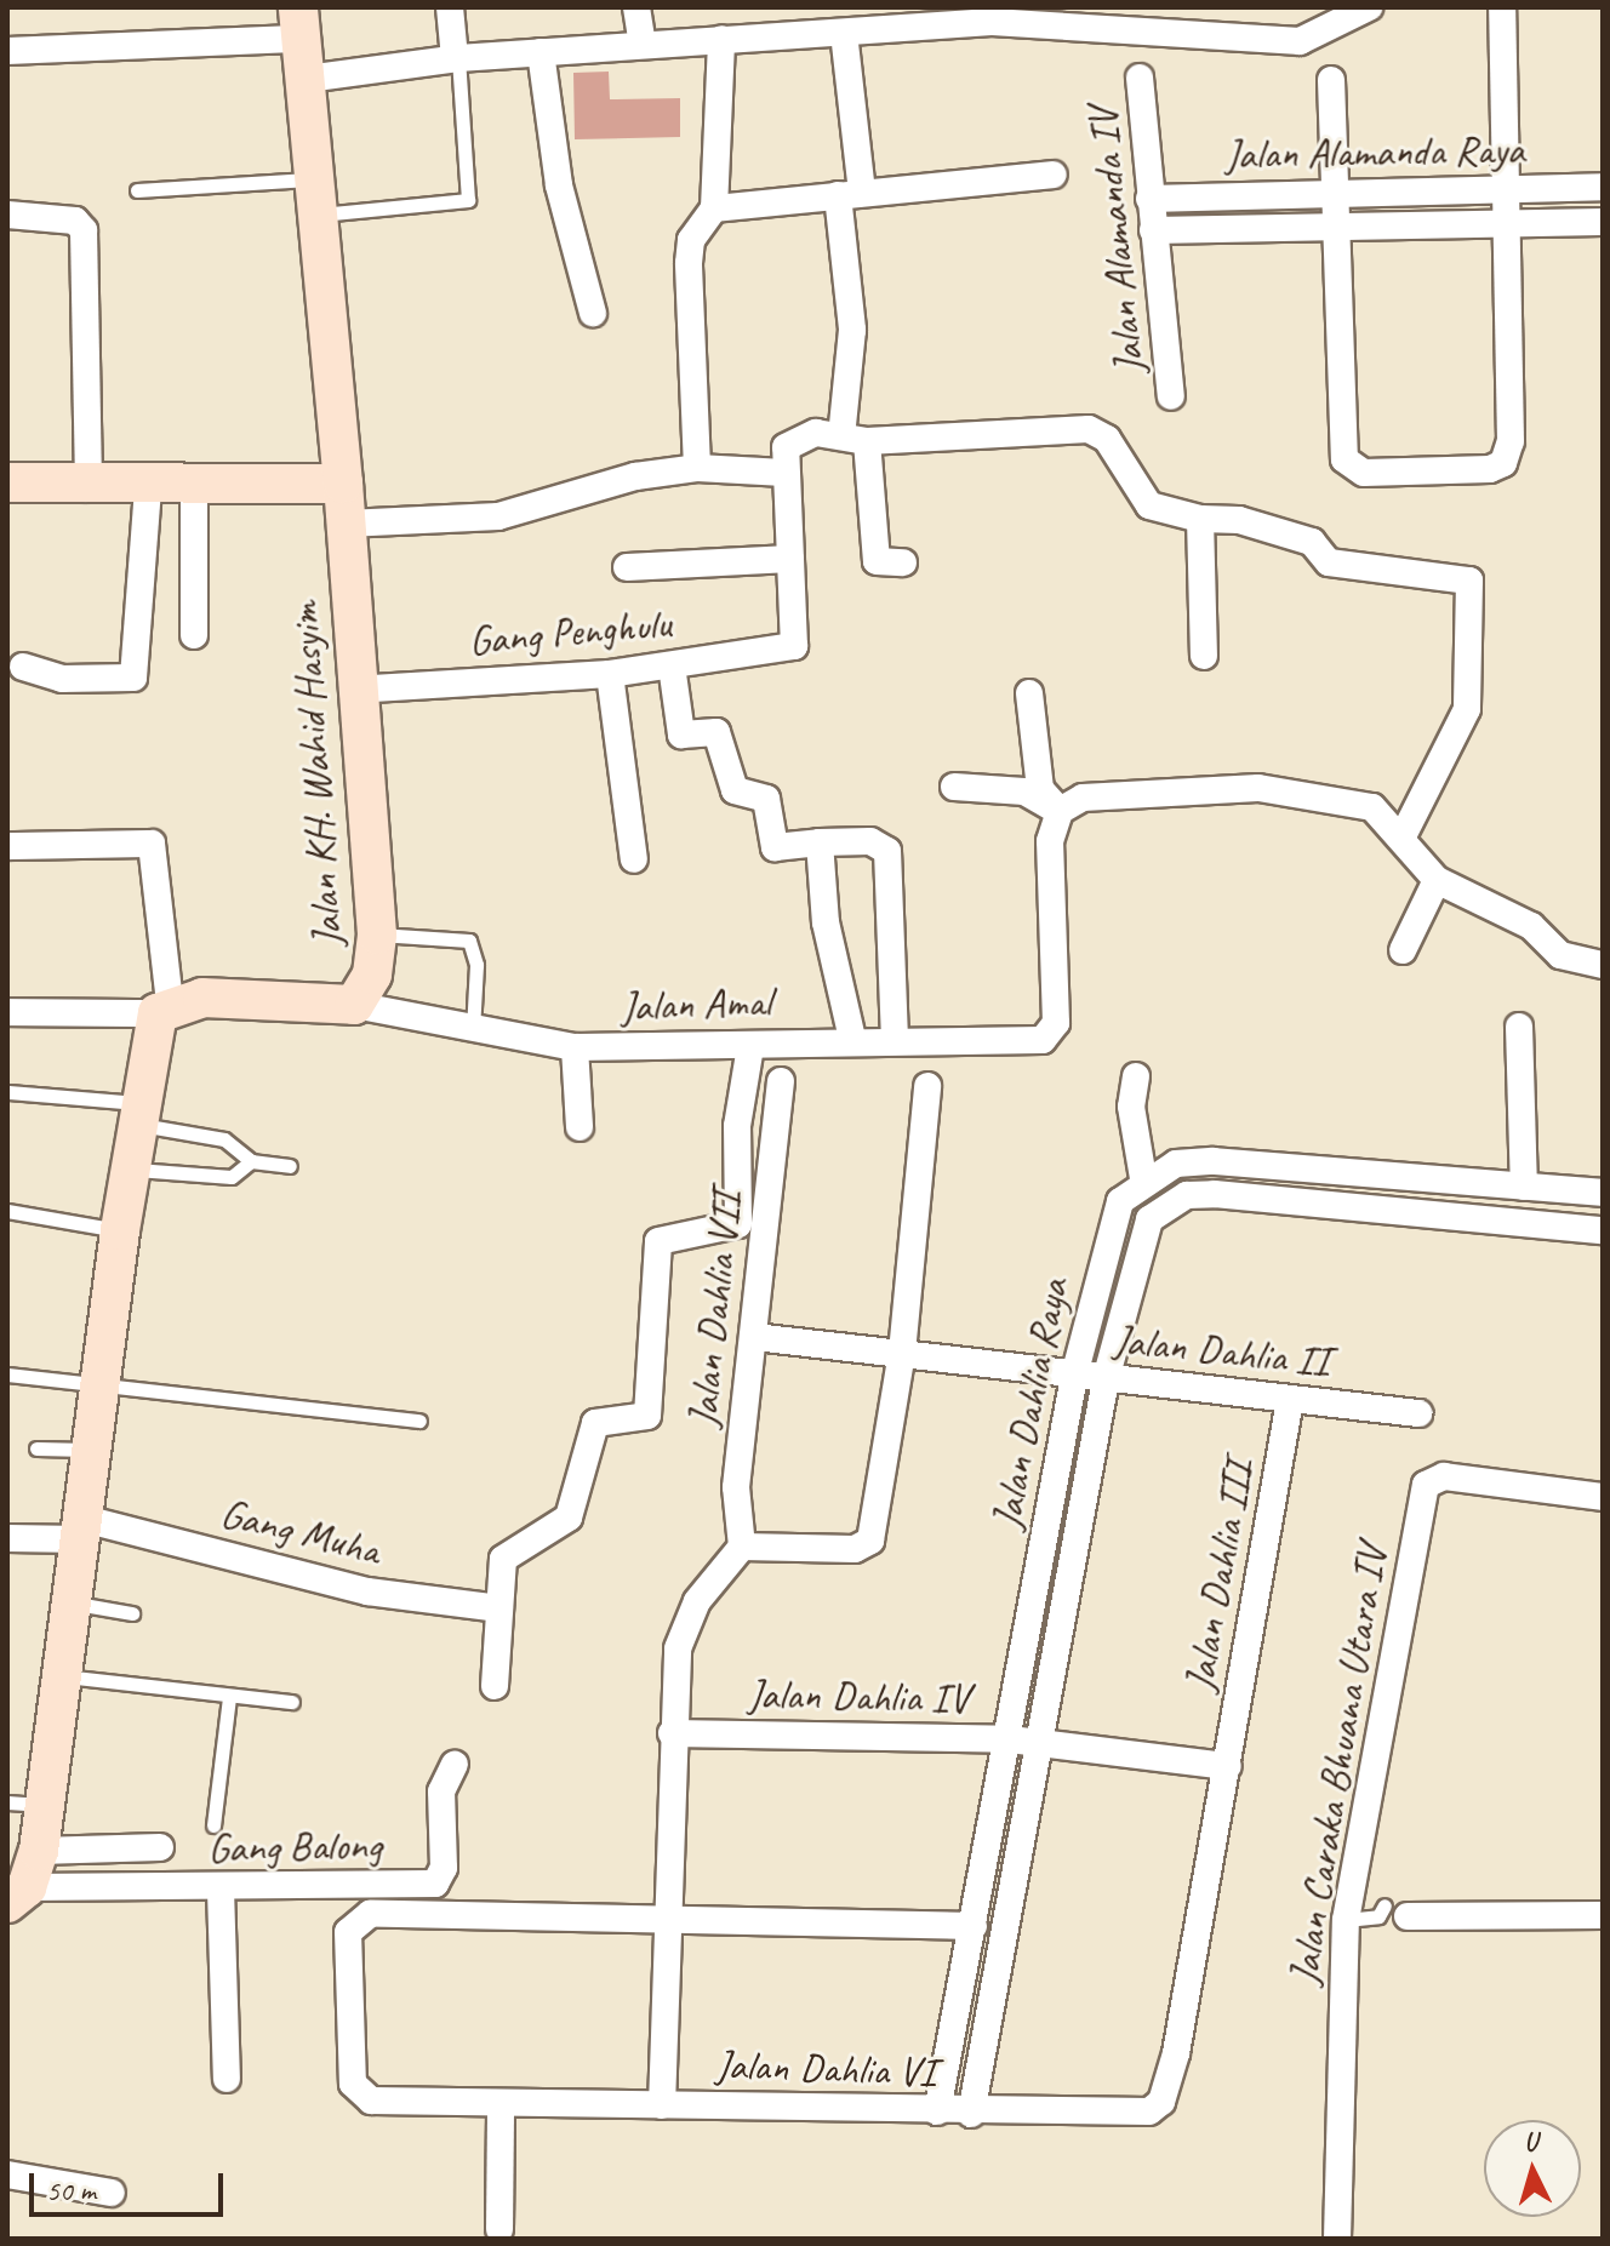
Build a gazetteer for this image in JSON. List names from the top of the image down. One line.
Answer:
{"streets":{"street":["Jalan Alamanda Raya","Jalan Alamanda IV","Gang Penghulu","Jalan KH. Wahid Hasyim","Jalan Amal","Jalan Dahlia VII","Jalan Dahlia II","Jalan Dahlia Raya","Gang Muha","Jalan Dahlia III","Jalan Dahlia IV","Jalan Caraka Bhuana Utara IV","Gang Balong","Jalan Dahlia VI"]},"crossings":[["Jalan Alamanda Raya","Jalan Alamanda IV"],["Gang Penghulu","Jalan KH. Wahid Hasyim"],["Jalan KH. Wahid Hasyim","Jalan Amal"],["Jalan Dahlia VII","Jalan Dahlia II"],["Jalan Dahlia II","Jalan Dahlia Raya"],["Jalan Dahlia II","Jalan Dahlia III"],["Jalan Dahlia Raya","Jalan Dahlia IV"],["Jalan Dahlia Raya","Jalan Dahlia VI"],["Jalan Dahlia III","Jalan Dahlia VI"]],"scale_bar":"50 m","north":"top"}
